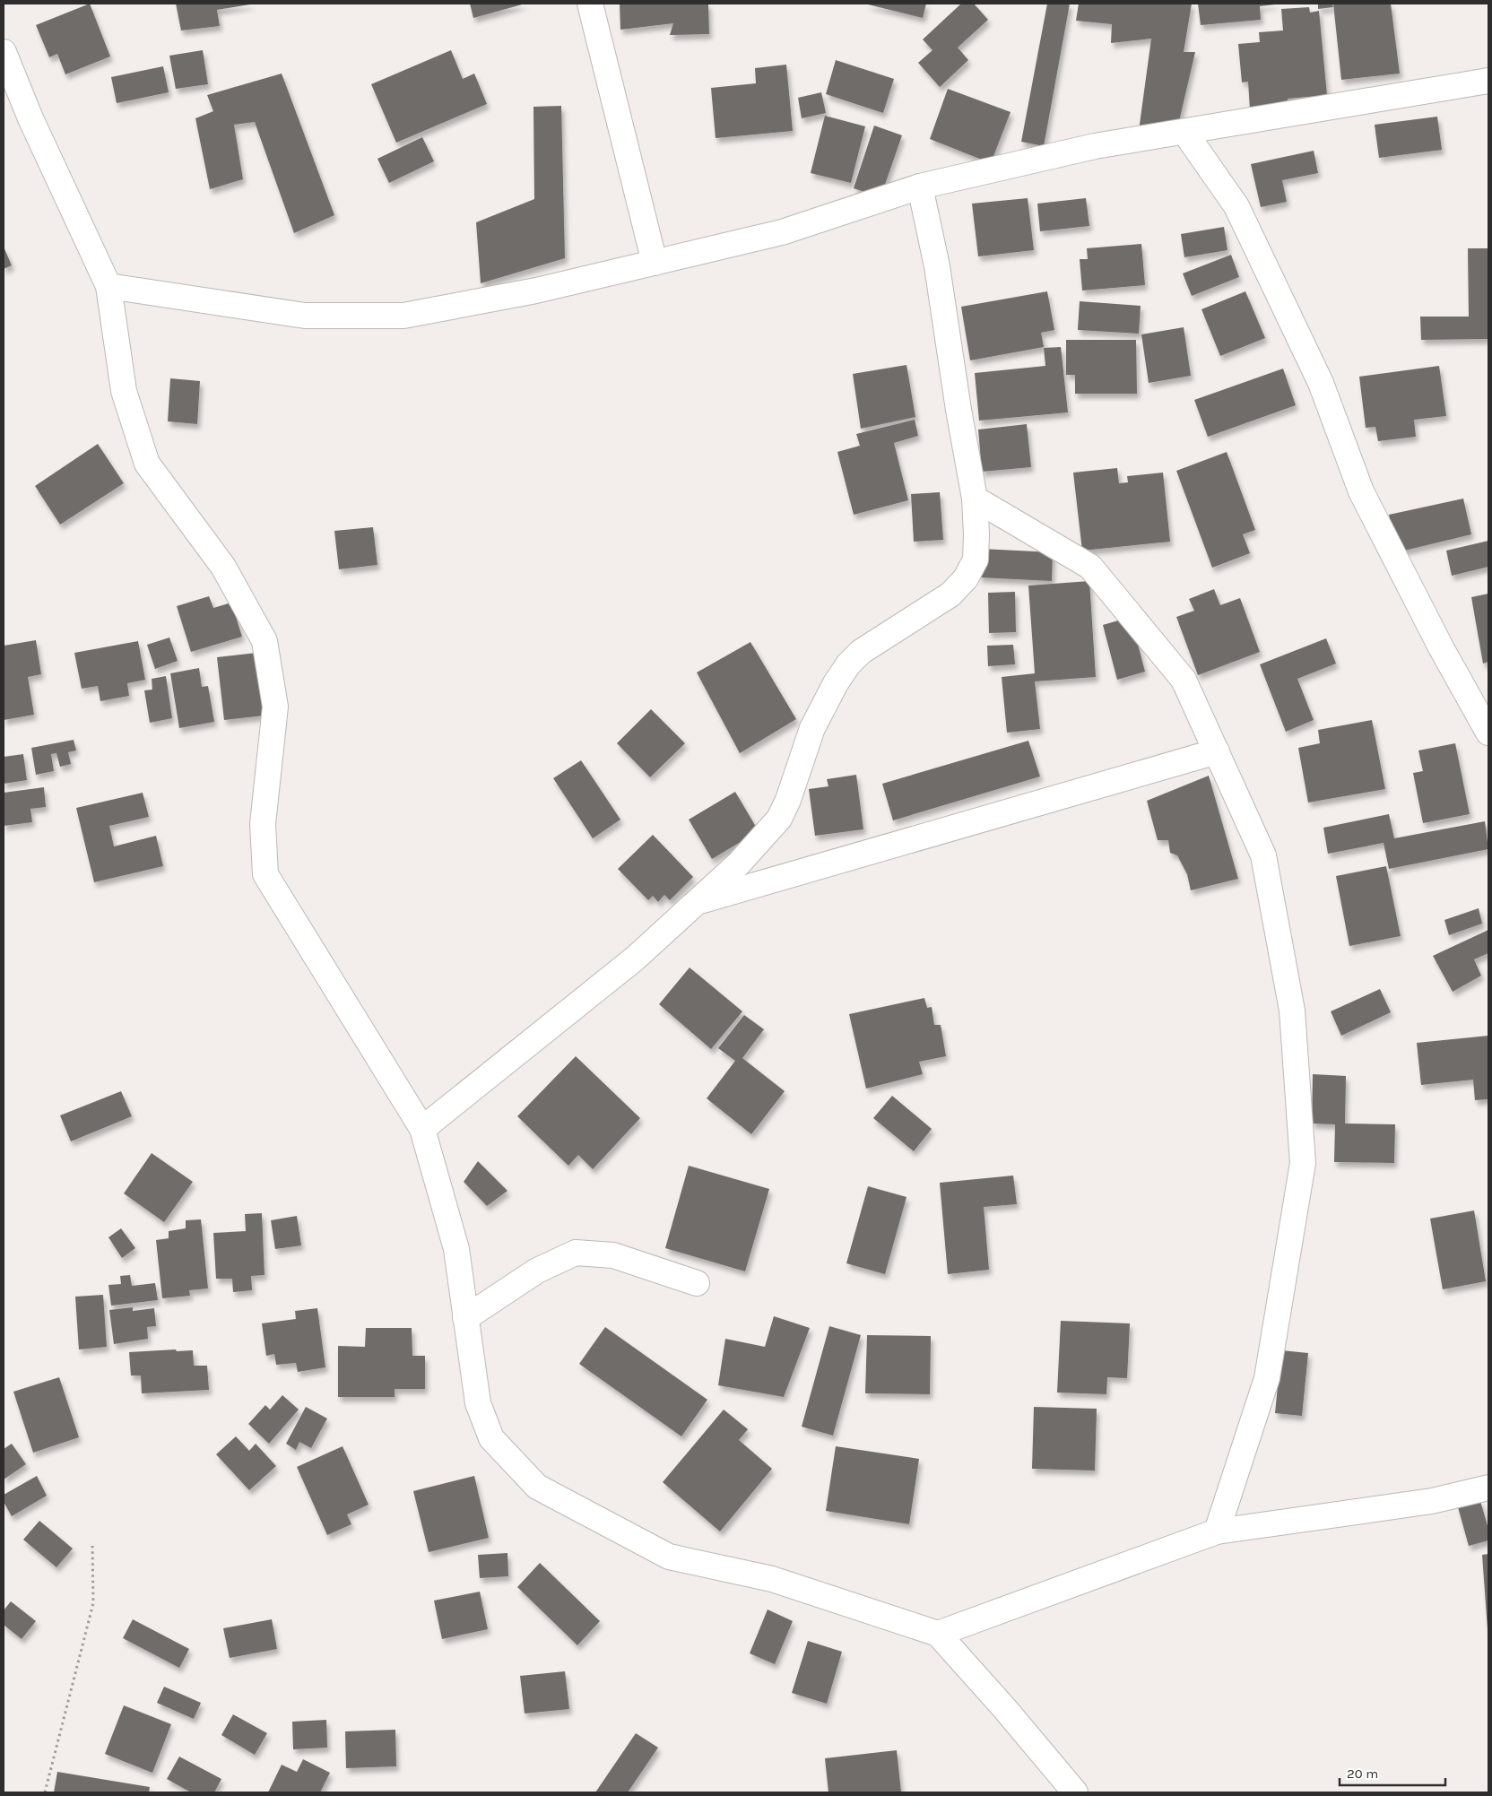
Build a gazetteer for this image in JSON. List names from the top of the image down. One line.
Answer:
{"scale_bar":"20 m"}
